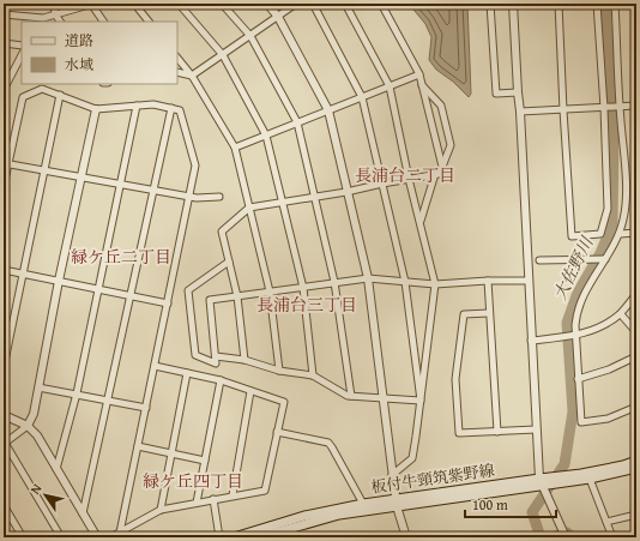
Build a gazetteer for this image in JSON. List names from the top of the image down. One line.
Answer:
{"streets":{"main road":["板付牛頸筑紫野線"]},"districts":["長浦台二丁目","緑ケ丘二丁目","長浦台三丁目","緑ケ丘四丁目"],"water":["大佐野川"],"legend":["道路","水域"],"scale_bar":"100 m","north":"top left"}
